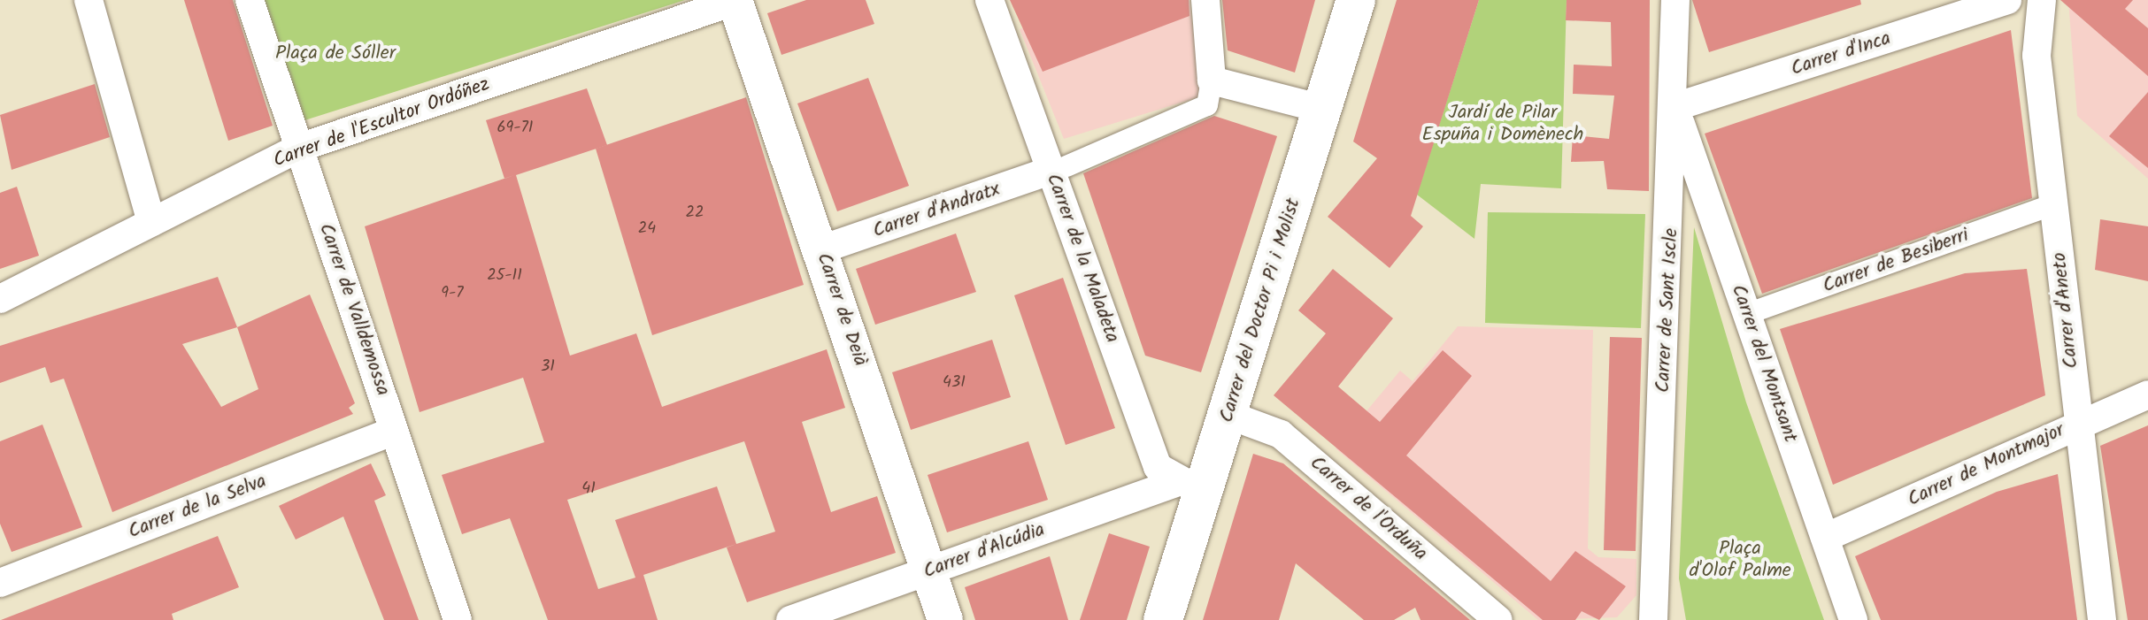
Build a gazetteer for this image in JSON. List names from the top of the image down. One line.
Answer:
{"streets":{"main road":["Carrer del Doctor Pi i Molist"],"street":["Carrer d'Inca","Carrer de l'Escultor Ordóñez","Carrer d'Andratx","Carrer de la Maladeta","Carrer de Besiberri","Carrer de Valldemossa","Carrer de Deià","Carrer de Sant Iscle","Carrer d'Aneto","Carrer del Montsant","Carrer de Montmajor","Carrer de la Selva","Carrer de l'Orduña","Carrer d'Alcúdia"]},"crossings":[["Carrer d'Inca","Carrer de Sant Iscle"],["Carrer d'Inca","Carrer del Montsant"],["Carrer de l'Escultor Ordóñez","Carrer de Valldemossa"],["Carrer de l'Escultor Ordóñez","Carrer de Deià"],["Carrer d'Andratx","Carrer de la Maladeta"],["Carrer d'Andratx","Carrer de Deià"],["Carrer de la Maladeta","Carrer del Doctor Pi i Molist"],["Carrer de la Maladeta","Carrer d'Alcúdia"],["Carrer de Besiberri","Carrer del Montsant"],["Carrer de Valldemossa","Carrer de la Selva"],["Carrer de Deià","Carrer d'Alcúdia"],["Carrer del Doctor Pi i Molist","Carrer de l'Orduña"],["Carrer del Doctor Pi i Molist","Carrer d'Alcúdia"],["Carrer de Sant Iscle","Carrer del Montsant"],["Carrer d'Aneto","Carrer de Montmajor"],["Carrer del Montsant","Carrer de Montmajor"]],"parks":["Plaça de Sóller","Jardí de Pilar Espuña i Domènech","Plaça d'Olof Palme"],"house_numbers":["69-71","22","24","25-11","9-7","31","43I","41"]}
